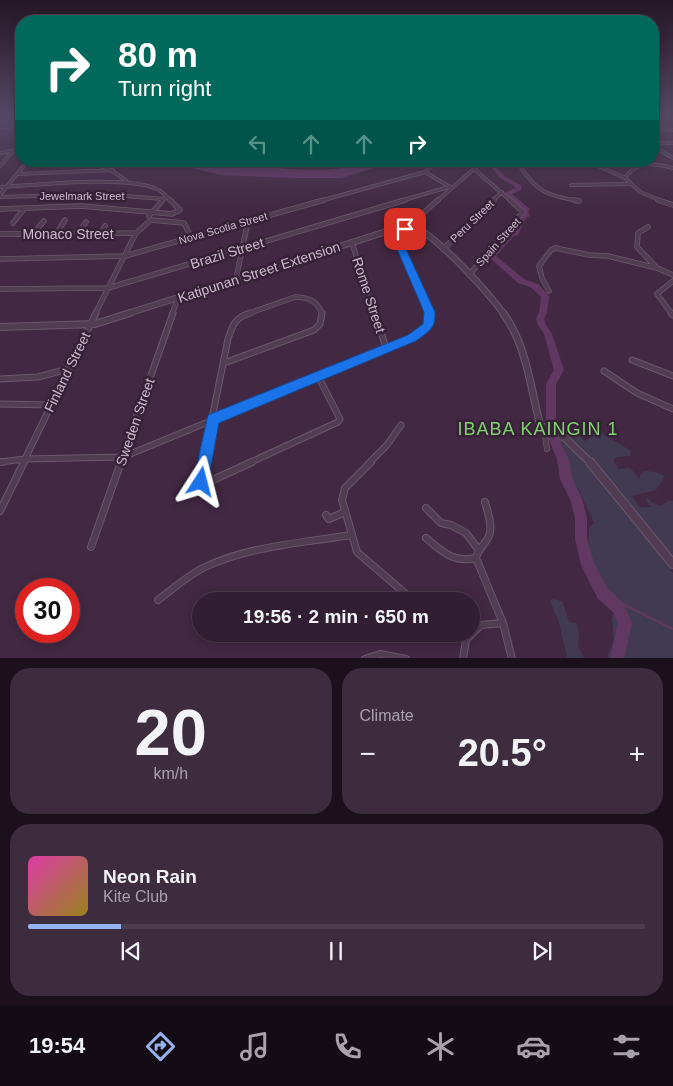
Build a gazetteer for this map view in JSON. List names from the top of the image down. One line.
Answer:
{"streets":{"street":["Jewelmark Street","Peru Street","Nova Scotia Street","Monaco Street","Spain Street","Brazil Street","Katipunan Street Extension","Rome Street","Finland Street","Sweden Street"]},"crossings":[["Peru Street","Spain Street"],["Nova Scotia Street","Finland Street"],["Monaco Street","Finland Street"],["Brazil Street","Finland Street"],["Katipunan Street Extension","Rome Street"],["Katipunan Street Extension","Finland Street"],["Katipunan Street Extension","Sweden Street"]],"districts":["IBABA KAINGIN 1"],"page":{"turn":["80 m","Turn right"],"limit":"30","trip":"19:56 · 2 min · 650 m","tile":[["20","km/h"],"Climate"],"heat":["−","20.5°","+"],"song":["Neon Rain","Kite Club"],"tabs":"19:54"}}
